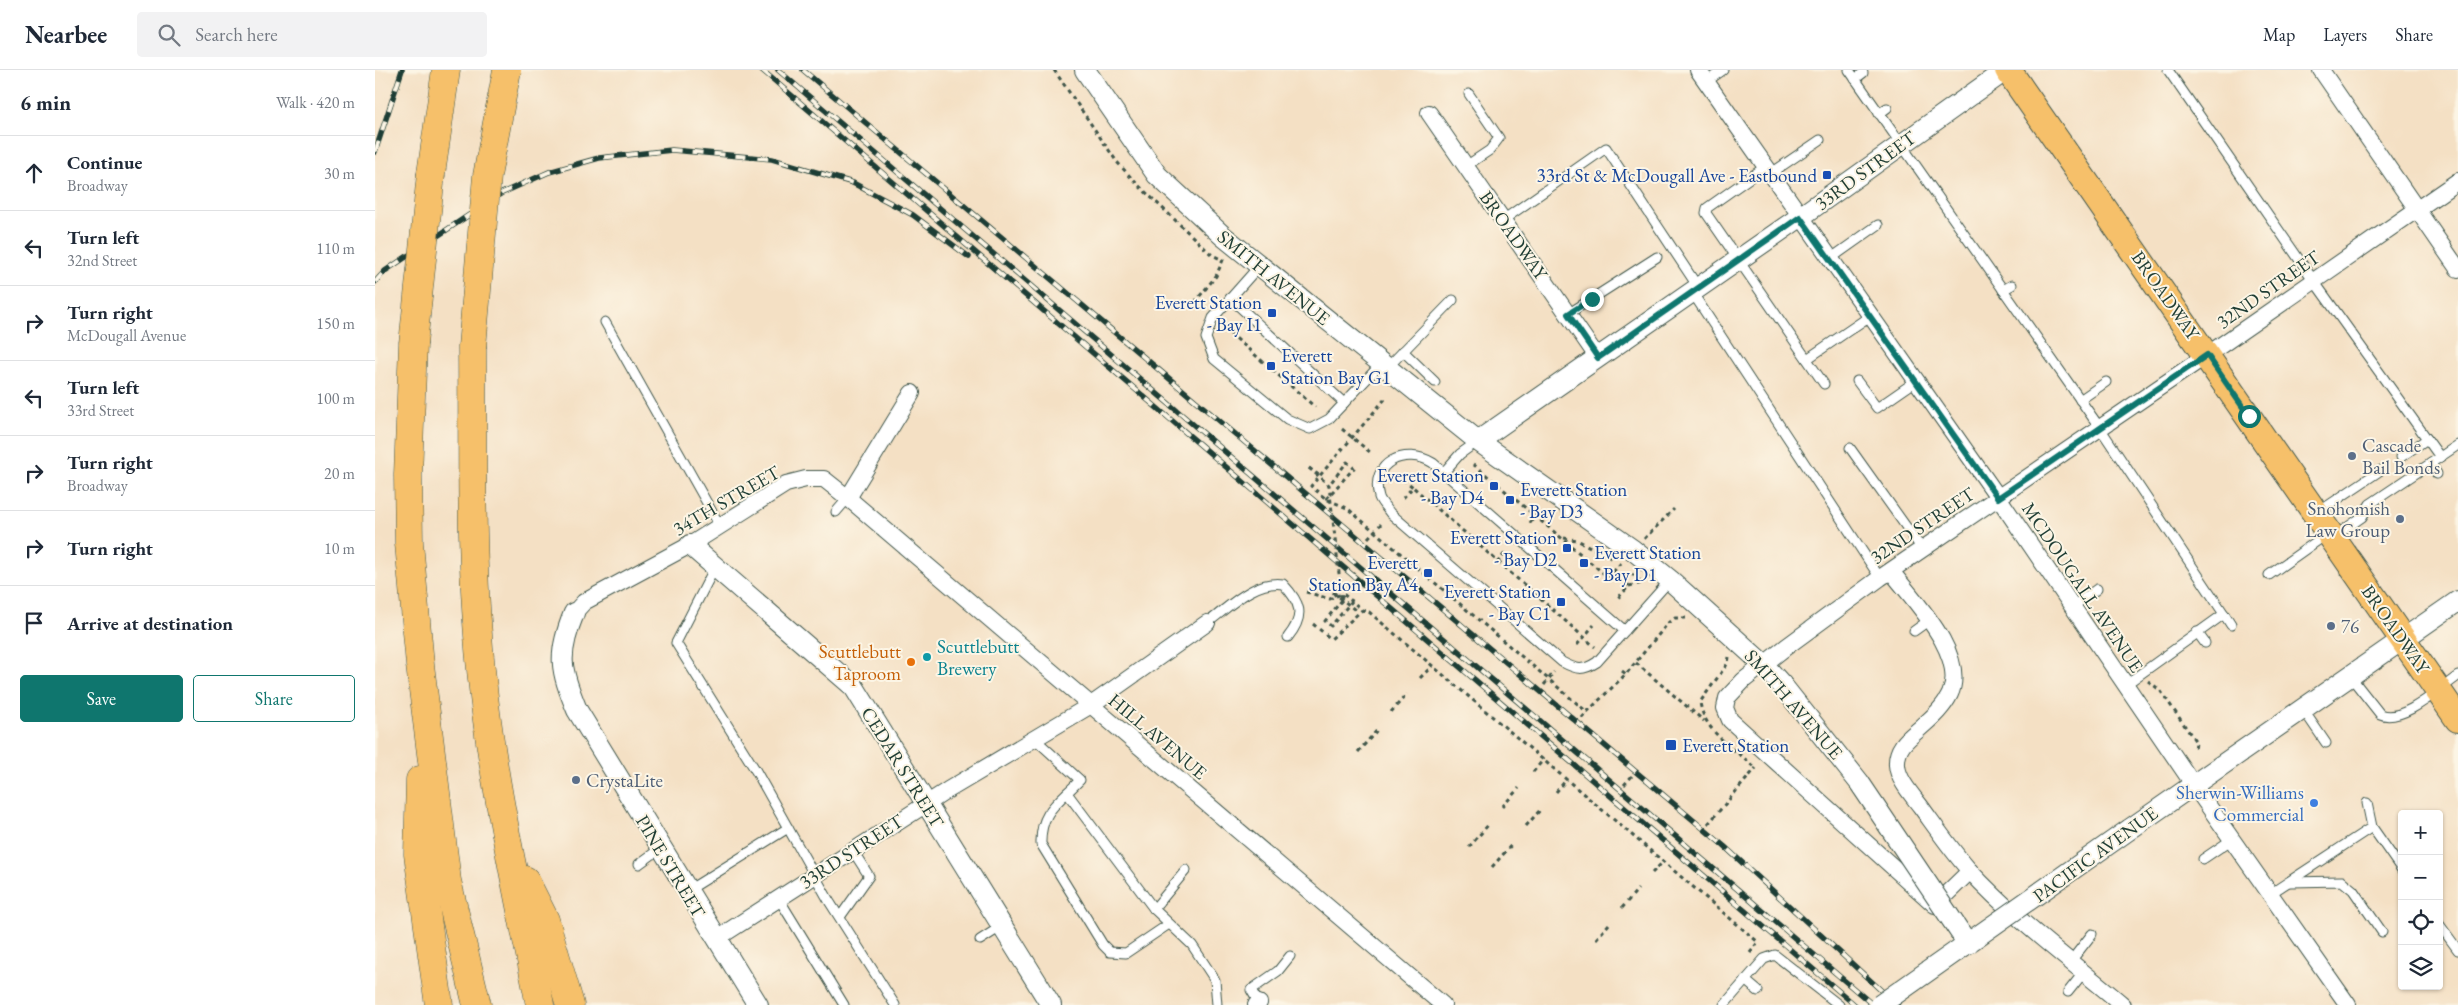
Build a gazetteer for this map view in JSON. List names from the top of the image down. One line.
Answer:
{"streets":{"main road":["BROADWAY"],"street":["33RD STREET","SMITH AVENUE","32ND STREET","34TH STREET","MCDOUGALL AVENUE","HILL AVENUE","CEDAR STREET","PACIFIC AVENUE","PINE STREET"]},"crossings":[["33RD STREET","BROADWAY"],["33RD STREET","SMITH AVENUE"],["33RD STREET","MCDOUGALL AVENUE"],["33RD STREET","HILL AVENUE"],["33RD STREET","CEDAR STREET"],["33RD STREET","PINE STREET"],["BROADWAY","32ND STREET"],["BROADWAY","PACIFIC AVENUE"],["SMITH AVENUE","32ND STREET"],["SMITH AVENUE","PACIFIC AVENUE"],["32ND STREET","MCDOUGALL AVENUE"],["34TH STREET","HILL AVENUE"],["34TH STREET","CEDAR STREET"],["34TH STREET","PINE STREET"],["MCDOUGALL AVENUE","PACIFIC AVENUE"]],"places":{"transit":["33rd St & McDougall Ave - Eastbound","Everett Station - Bay I1","Everett Station Bay G1","Everett Station - Bay D4","Everett Station - Bay D3","Everett Station - Bay D2","Everett Station - Bay D1","Everett Station Bay A4","Everett Station - Bay C1","Everett Station"],"other":["Cascade Bail Bonds","Snohomish Law Group","76","Scuttlebutt Brewery","Scuttlebutt Taproom","CrystaLite","Sherwin-Williams Commercial"]},"page":{"header":"Nearbee","search":"Search here","nav":["Map","Layers","Share"],"heading":["6 min","Walk · 420 m"],"list":[["Continue","Broadway","30 m"],["Turn left","32nd Street","110 m"],["Turn right","McDougall Avenue","150 m"],["Turn left","33rd Street","100 m"],["Turn right","Broadway","20 m"],["Turn right","10 m"],"Arrive at destination"],"buttons":["Save","Share"],"map_buttons":["+","−"]}}
